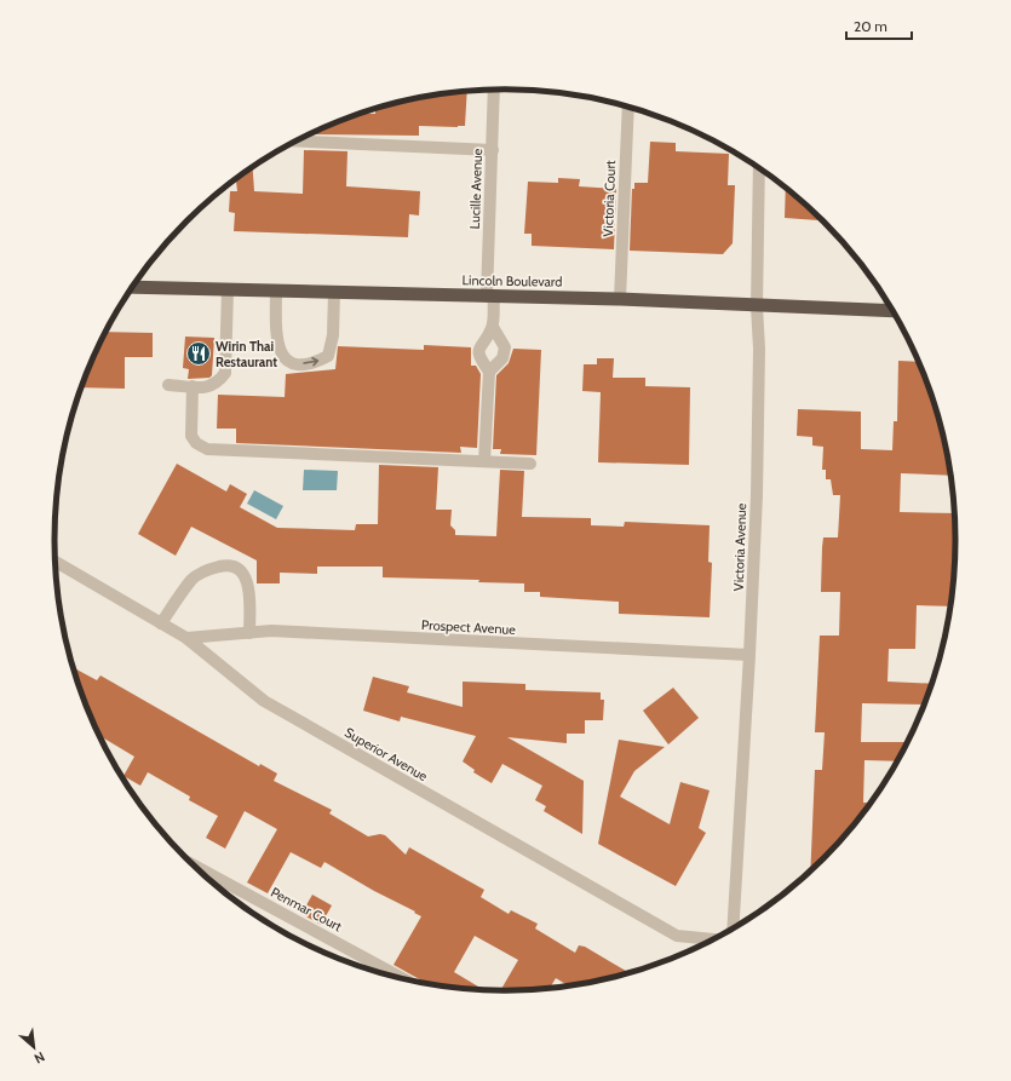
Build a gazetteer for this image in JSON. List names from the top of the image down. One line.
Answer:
{"streets":{"highway":["Lincoln Boulevard"],"street":["Lucille Avenue","Victoria Court","Victoria Avenue","Prospect Avenue","Superior Avenue","Penmar Court"]},"crossings":[["Lucille Avenue","Lincoln Boulevard"],["Victoria Court","Lincoln Boulevard"],["Lincoln Boulevard","Victoria Avenue"],["Victoria Avenue","Prospect Avenue"],["Prospect Avenue","Superior Avenue"]],"places":{"restaurant":["Wirin Thai Restaurant"]},"scale_bar":"20 m","north":"bottom right"}
